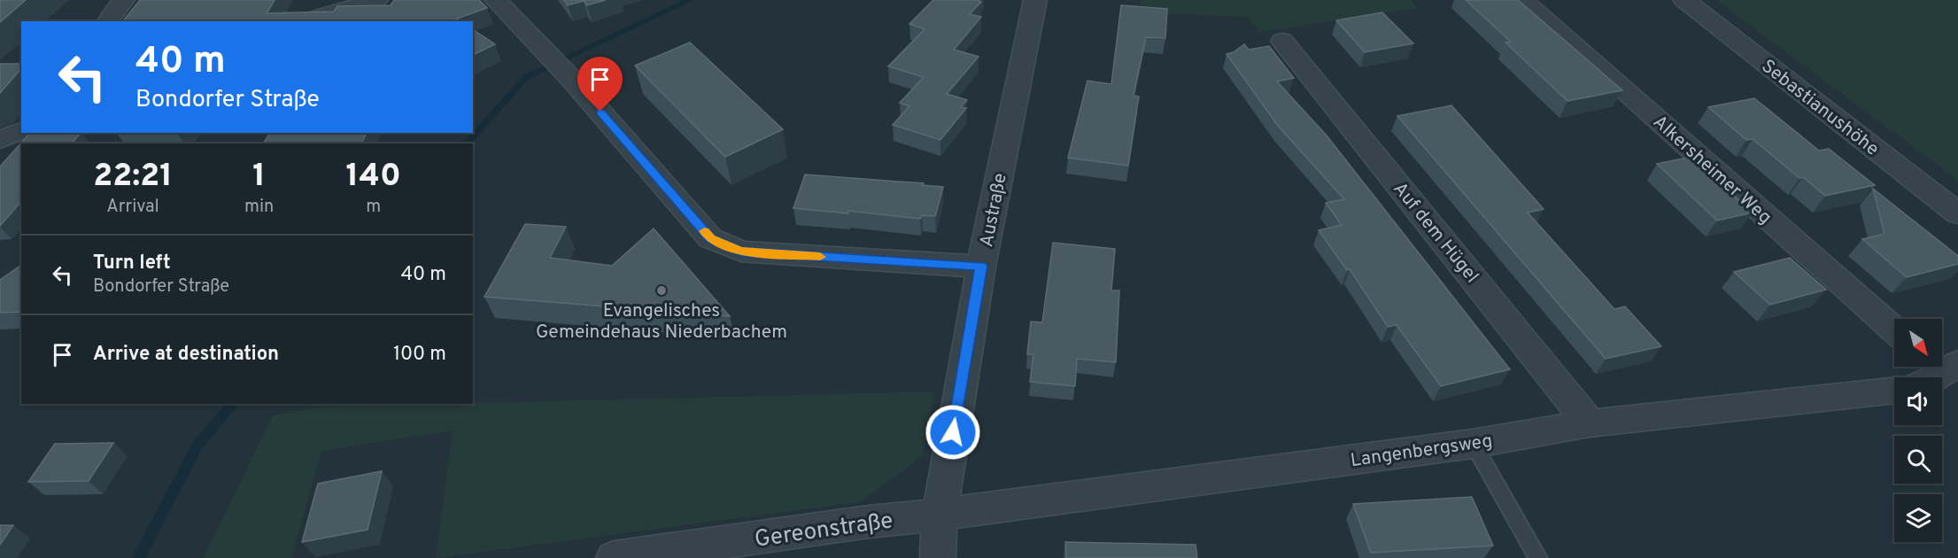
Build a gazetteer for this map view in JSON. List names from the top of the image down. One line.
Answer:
{"streets":{"street":["Sebastianushöhe","Alkersheimer Weg","Austraße","Auf dem Hügel","Langenbergsweg","Gereonstraße"]},"crossings":[["Austraße","Langenbergsweg"],["Austraße","Gereonstraße"],["Auf dem Hügel","Langenbergsweg"],["Langenbergsweg","Gereonstraße"]],"places":["Evangelisches Gemeindehaus Niederbachem"],"north":"bottom right","page":{"turn":["40 m","Bondorfer Straße"],"eta":["22:21","Arrival","1","min","140","m"],"list":[{"name":"Turn left","note":"Bondorfer Straße","value":"40 m"},{"name":"Arrive at destination","value":"100 m"}]}}
